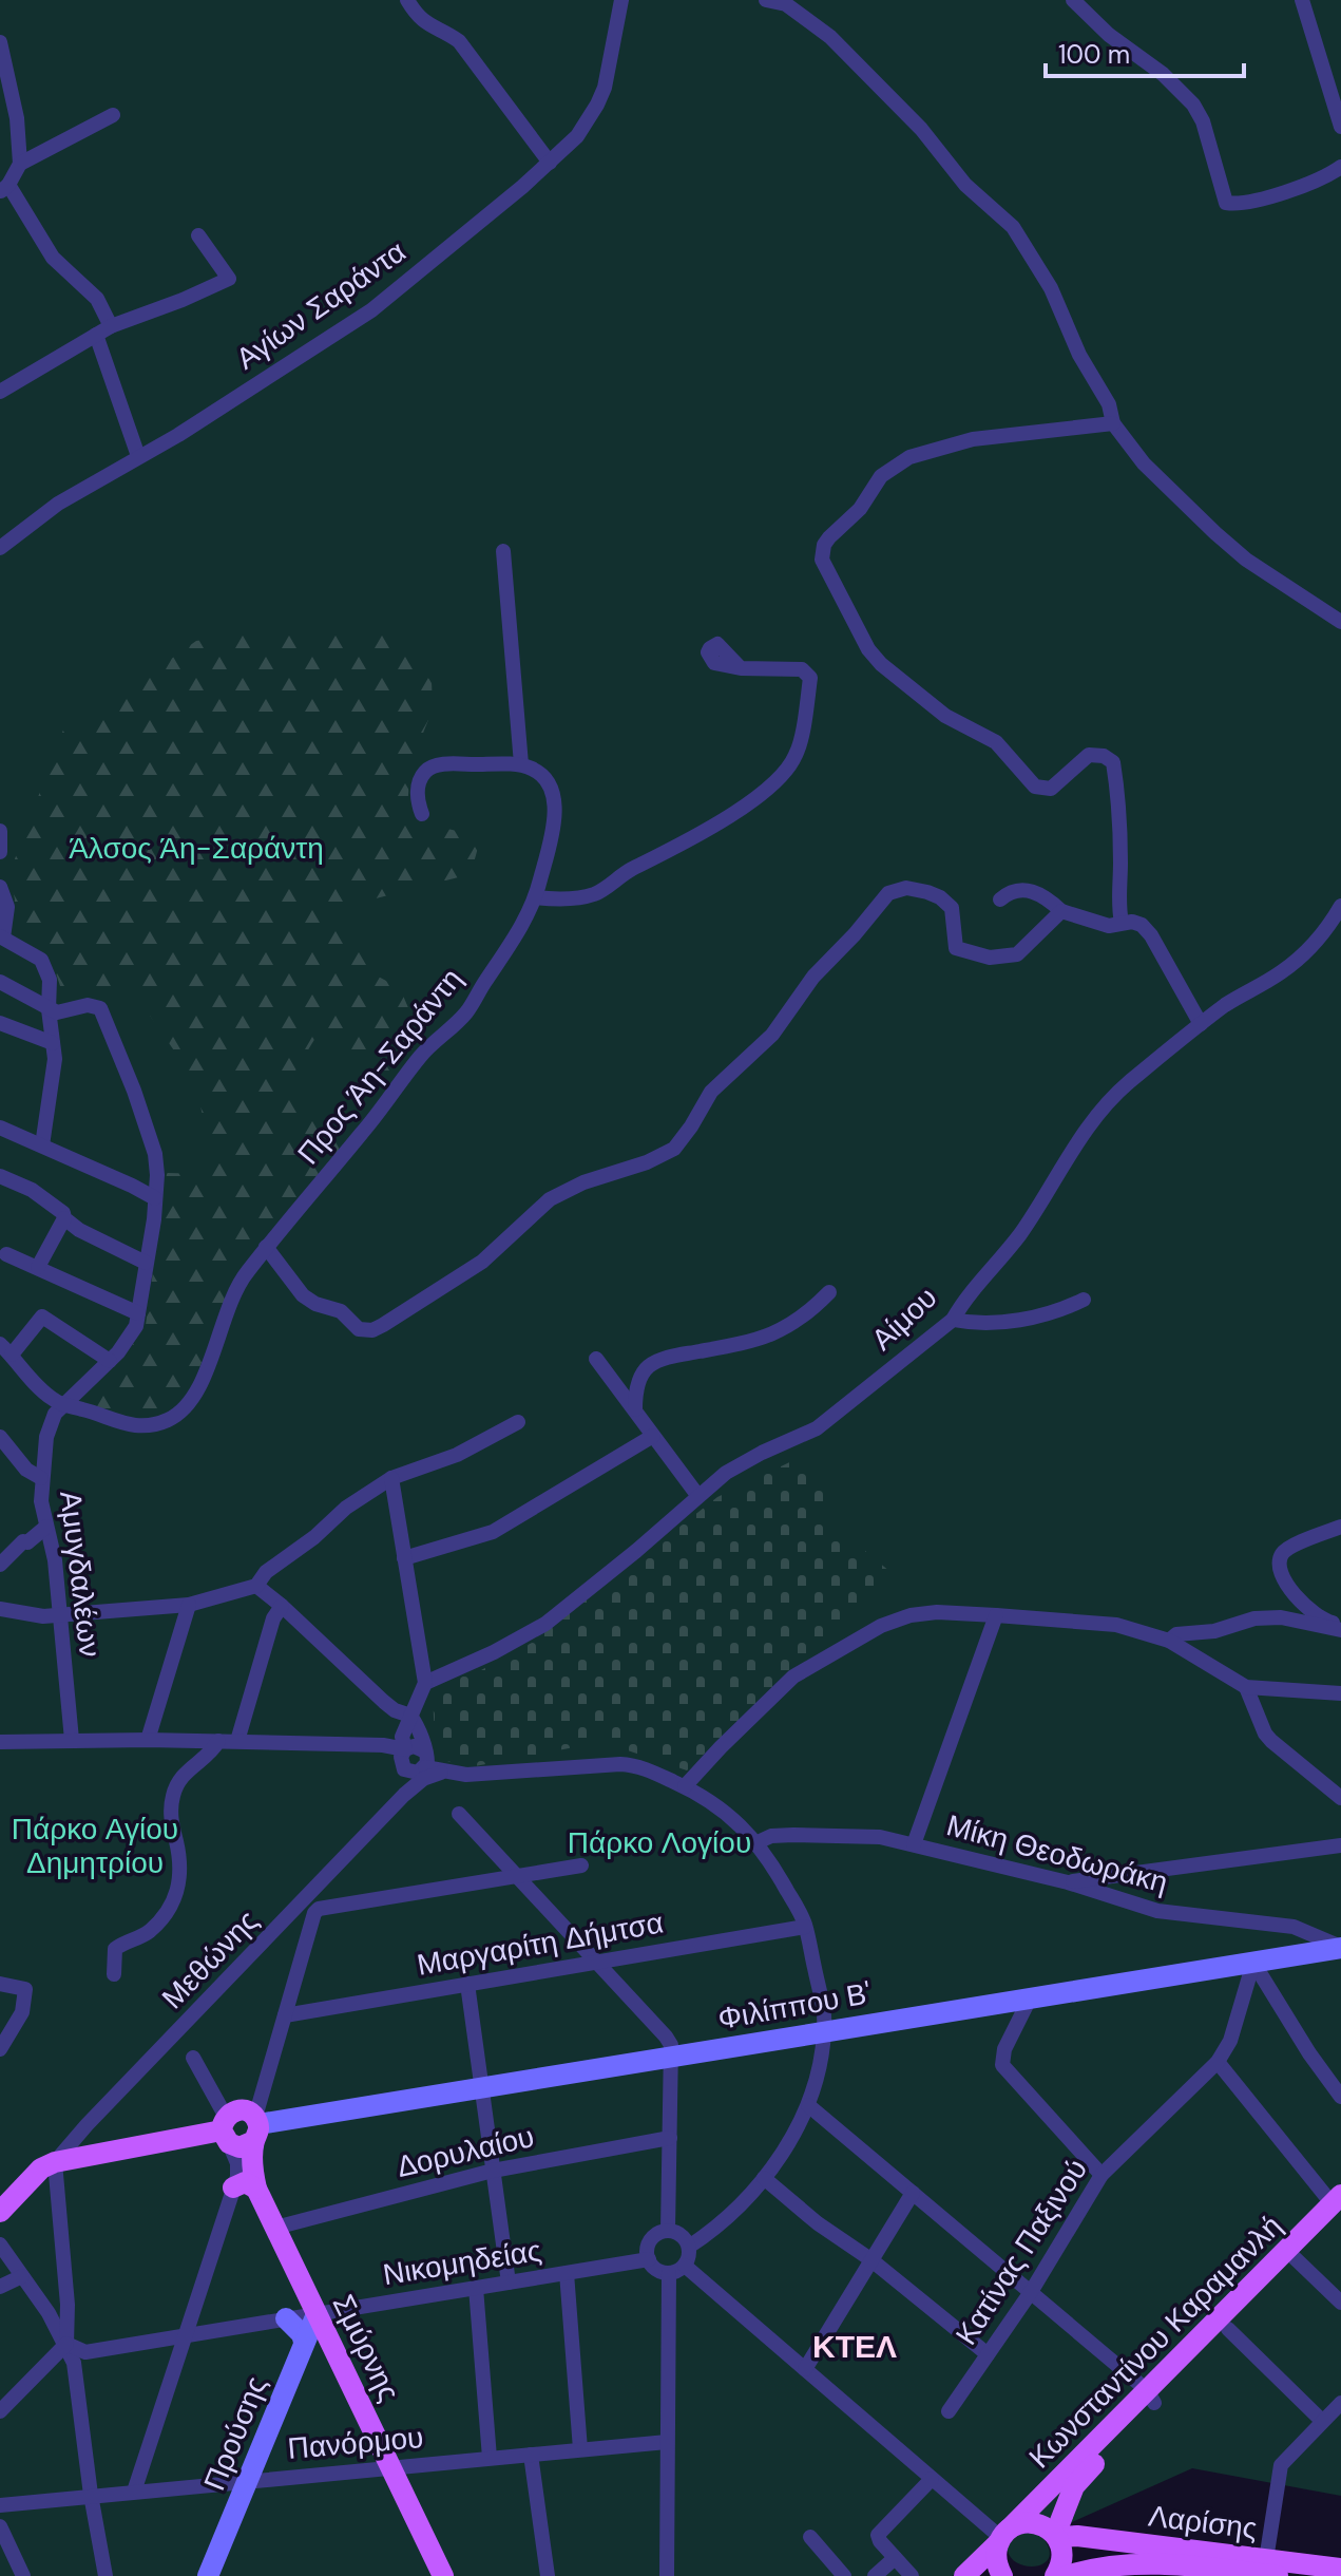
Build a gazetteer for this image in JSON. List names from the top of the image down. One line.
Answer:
{"streets":{"main road":["Φιλίππου Β'","Κωνσταντίνου Καραμανλή","Σμύρνης","Προύσης","Λαρίσης"],"street":["Αγίων Σαράντα","Προς Άη-Σαράντη","Αίμου","Αμυγδαλέων","Μίκη Θεοδωράκη","Μαργαρίτη Δήμτσα","Μεθώνης","Δορυλαίου","Κατίνας Παξινού","Νικομηδείας","Πανόρμου"]},"crossings":[["Προς Άη-Σαράντη","Αμυγδαλέων"],["Μίκη Θεοδωράκη","Φιλίππου Β'"],["Φιλίππου Β'","Κατίνας Παξινού"],["Φιλίππου Β'","Σμύρνης"],["Δορυλαίου","Σμύρνης"],["Νικομηδείας","Σμύρνης"],["Νικομηδείας","Προύσης"],["Κωνσταντίνου Καραμανλή","Λαρίσης"],["Σμύρνης","Προύσης"],["Σμύρνης","Πανόρμου"],["Προύσης","Πανόρμου"]],"districts":["ΚΤΕΛ"],"parks":["Άλσος Άη-Σαράντη","Πάρκο Αγίου Δημητρίου","Πάρκο Λογίου"],"scale_bar":"100 m"}
